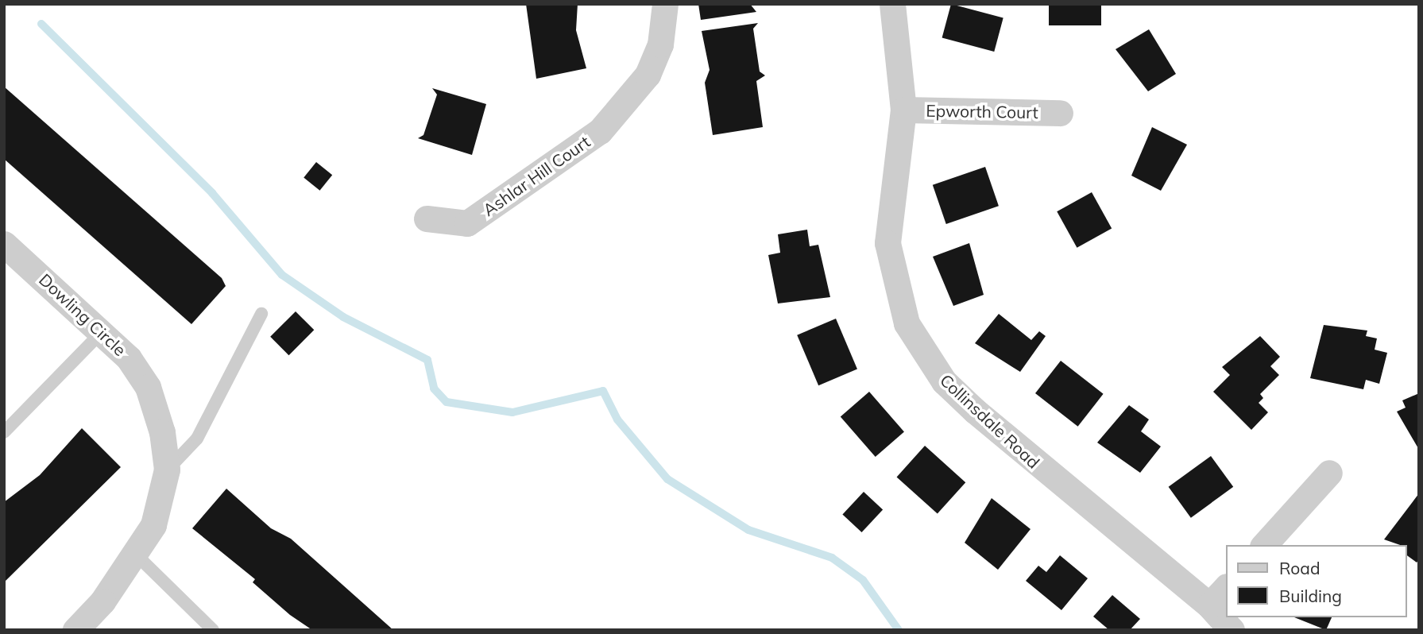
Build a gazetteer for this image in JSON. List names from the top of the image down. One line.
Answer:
{"streets":{"street":["Epworth Court","Ashlar Hill Court","Dowling Circle","Collinsdale Road"]},"crossings":[["Epworth Court","Collinsdale Road"]],"legend":["Road","Building"]}
